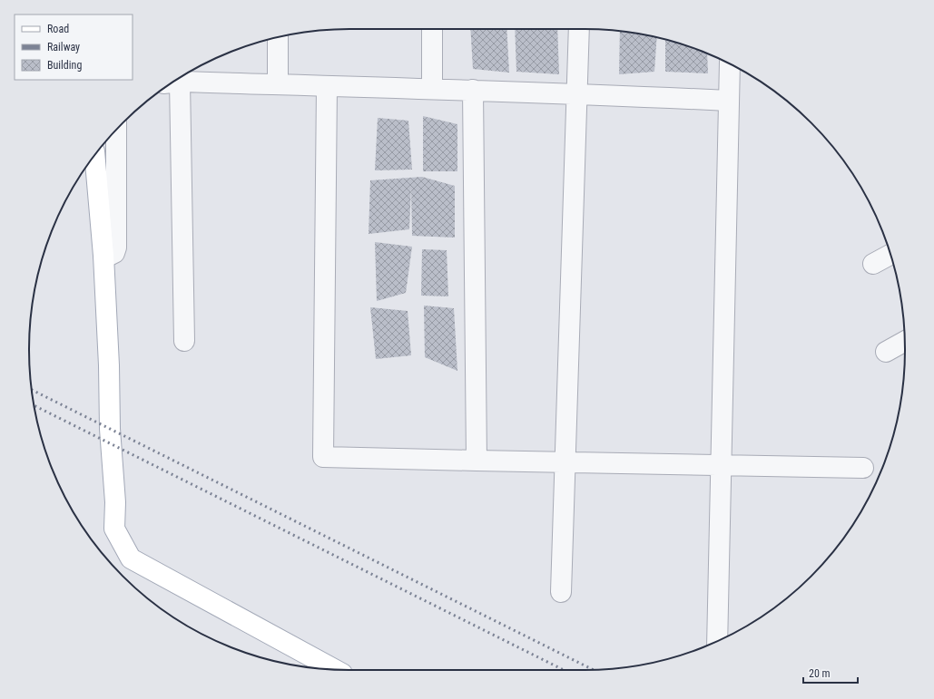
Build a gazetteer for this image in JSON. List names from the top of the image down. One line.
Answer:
{"legend":["Road","Railway","Building"],"scale_bar":"20 m"}
